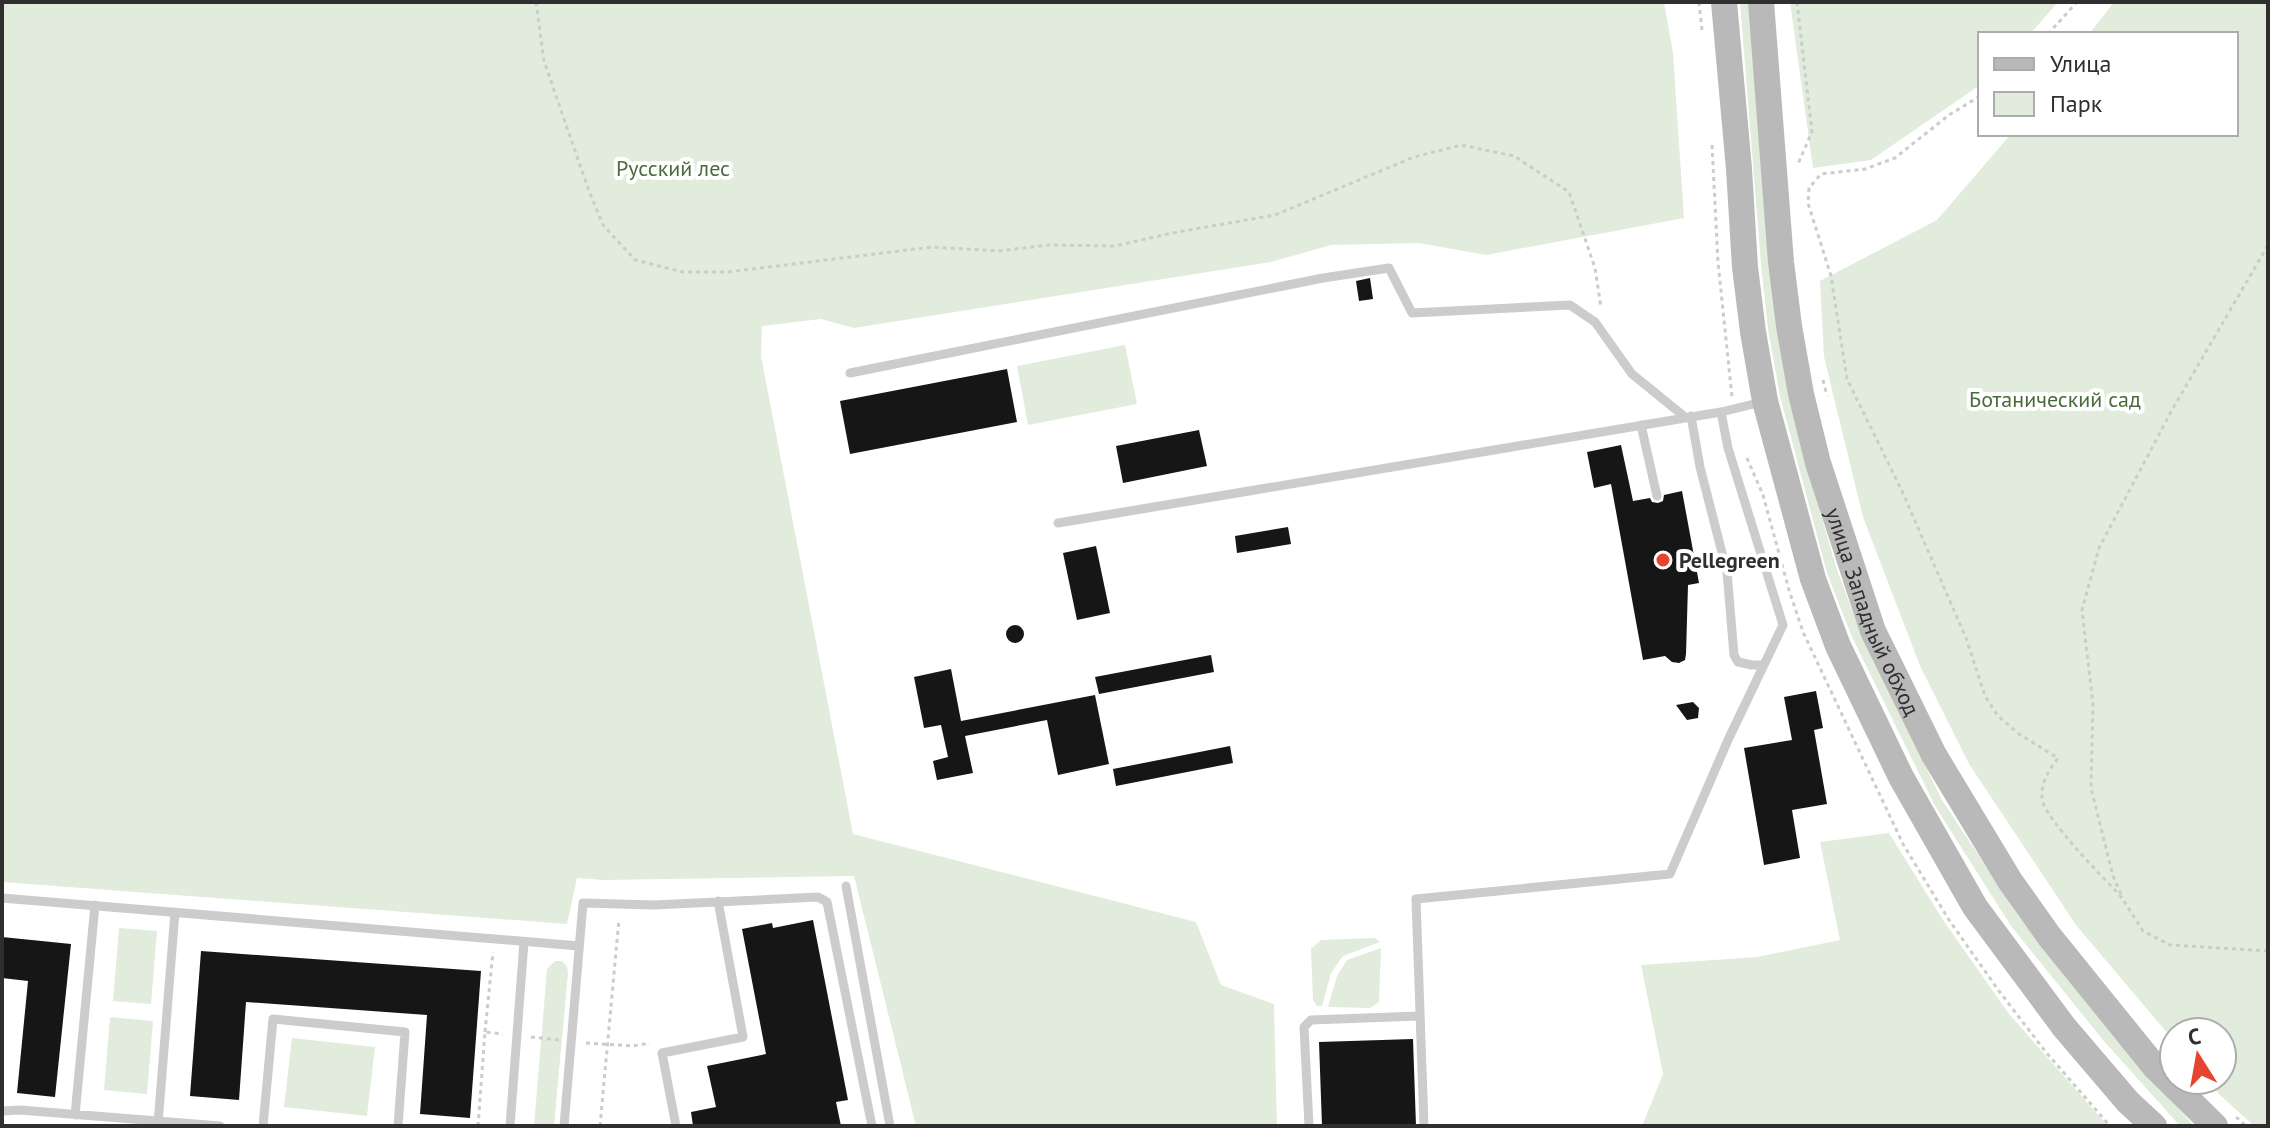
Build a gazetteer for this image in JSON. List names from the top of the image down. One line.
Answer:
{"streets":{"main road":["улица Западный обход"]},"parks":["Русский лес","Ботанический сад"],"places":["Pellegreen"],"legend":["Улица","Парк"],"north":"top"}
